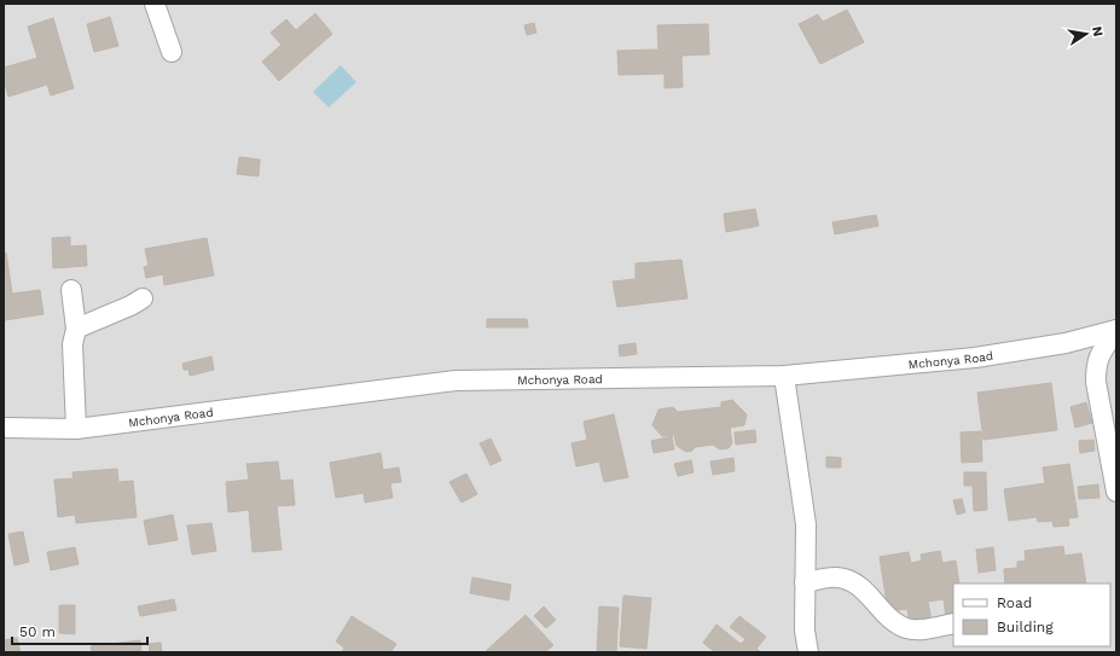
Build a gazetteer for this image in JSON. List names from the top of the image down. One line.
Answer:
{"streets":{"street":["Mchonya Road"]},"legend":["Road","Building"],"scale_bar":"50 m","north":"right"}
